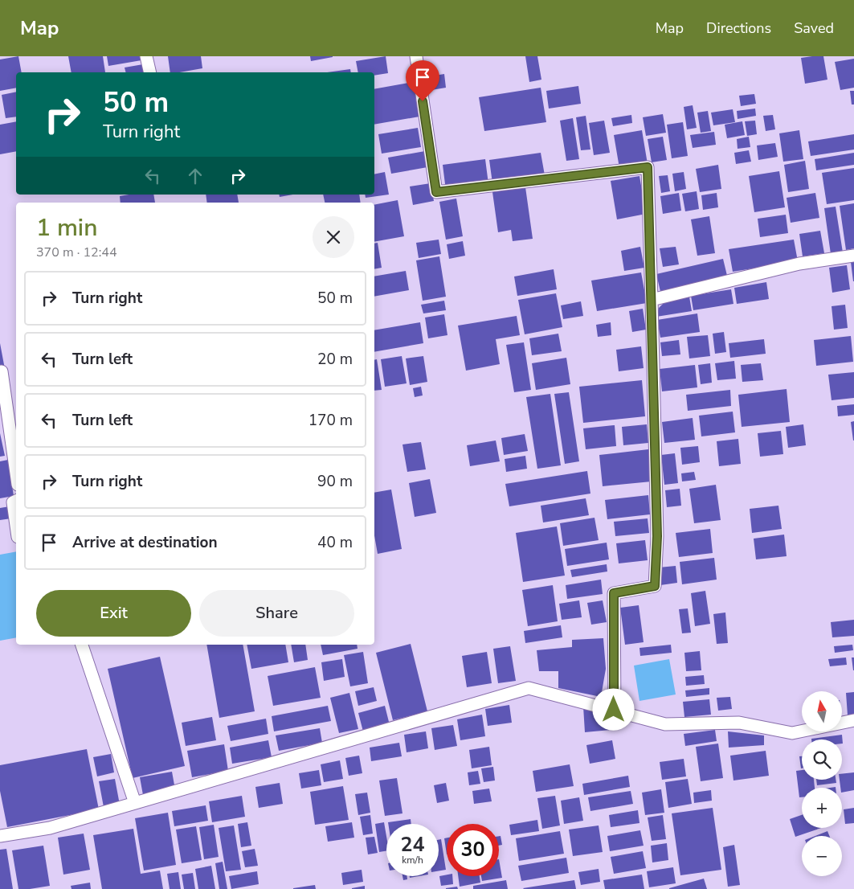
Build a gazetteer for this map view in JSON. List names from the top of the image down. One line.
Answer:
{"north":"top","page":{"header":"Map","nav":["Map","Directions","Saved"],"turn":["50 m","Turn right"],"heading":["1 min","370 m · 12:44"],"list":[{"name":"Turn right","value":"50 m"},{"name":"Turn left","value":"20 m"},{"name":"Turn left","value":"170 m"},{"name":"Turn right","value":"90 m"},{"name":"Arrive at destination","value":"40 m"}],"buttons":["Exit","Share"],"map_buttons":["+","−"],"speed":"24 km/h","limit":"30"}}
